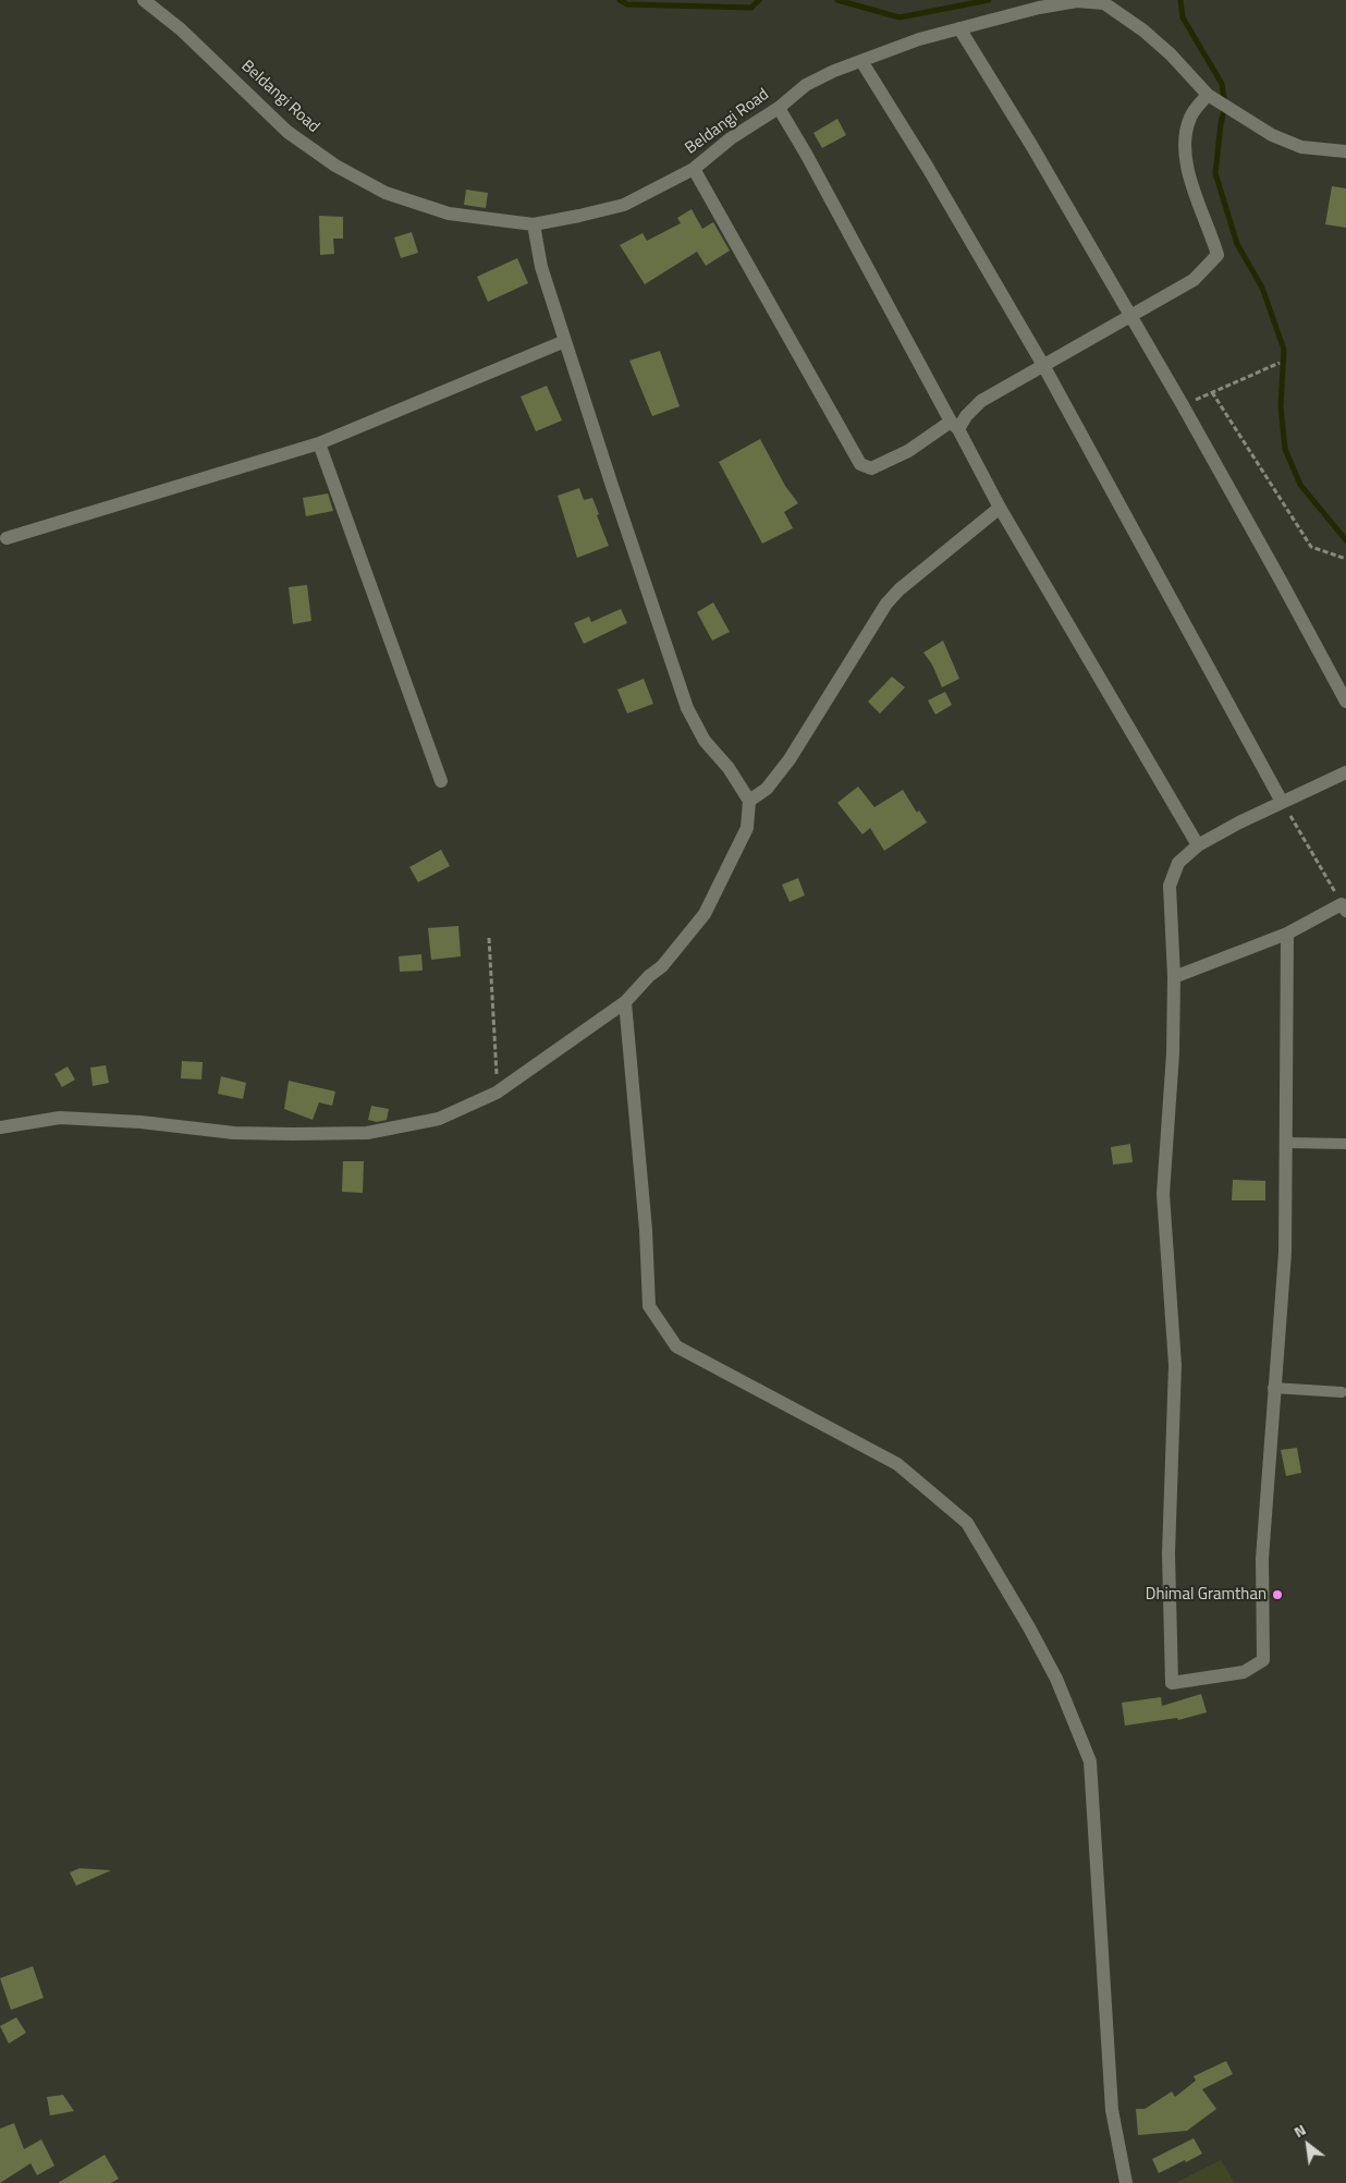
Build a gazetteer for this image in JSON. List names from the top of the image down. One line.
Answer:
{"streets":{"street":["Beldangi Road"]},"places":["Dhimal Gramthan"],"north":"top left"}
